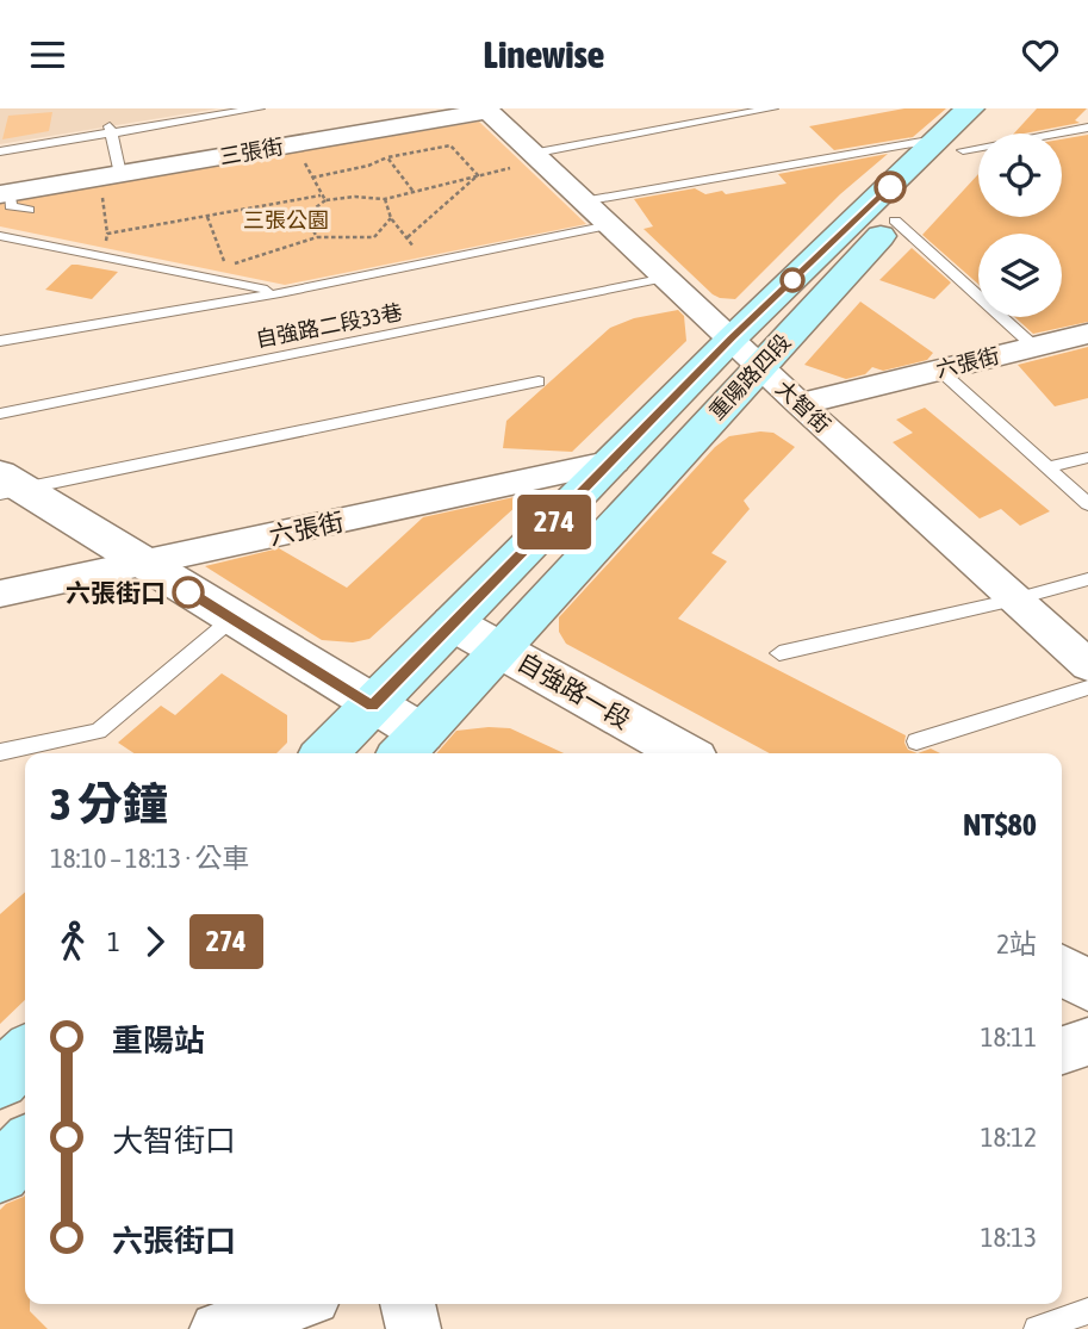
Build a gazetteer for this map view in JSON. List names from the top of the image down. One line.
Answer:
{"streets":{"main road":["重陽路四段"],"street":["三張街","六張街","大智街","自強路一段"],"lane":["自強路二段33巷"]},"crossings":[["三張街","大智街"],["自強路二段33巷","大智街"],["六張街","重陽路四段"],["六張街","大智街"],["重陽路四段","大智街"],["重陽路四段","自強路一段"]],"parks":["三張公園"],"places":["六張街口"],"lines":["bus line 274"],"page":{"header":"Linewise","on_map":"274","heading":["3 分鐘","18:10 – 18:13 · 公車","NT$80"],"legs":["1","274","2站"],"list":[{"name":"重陽站","value":"18:11"},{"name":"大智街口","value":"18:12"},{"name":"六張街口","value":"18:13"}]}}
